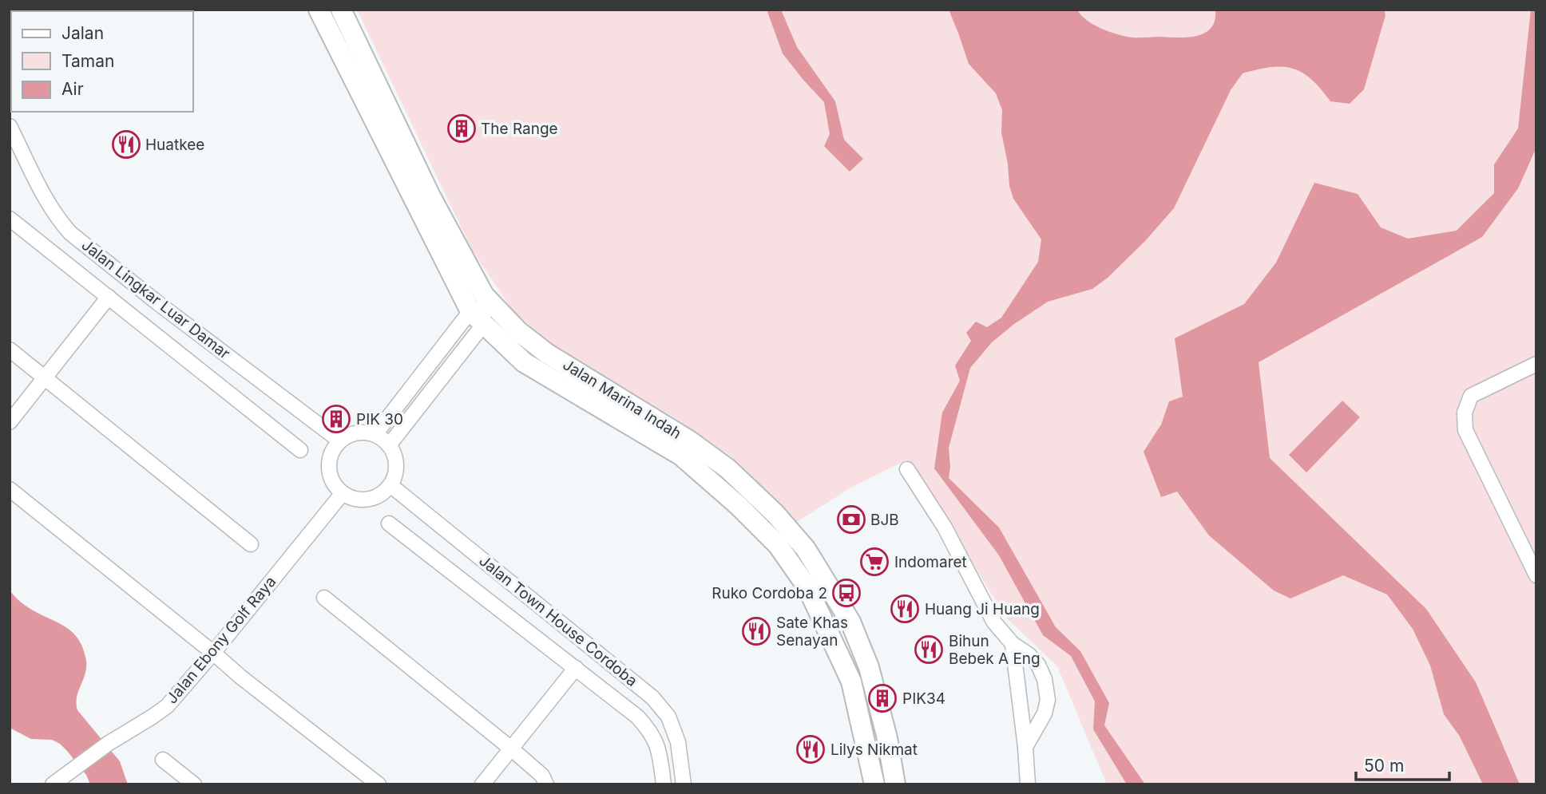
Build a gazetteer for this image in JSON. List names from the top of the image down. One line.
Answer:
{"streets":{"main road":["Jalan Marina Indah"],"street":["Jalan Lingkar Luar Damar","Jalan Town House Cordoba","Jalan Ebony Golf Raya"]},"crossings":[["Jalan Lingkar Luar Damar","Jalan Town House Cordoba"],["Jalan Lingkar Luar Damar","Jalan Ebony Golf Raya"],["Jalan Town House Cordoba","Jalan Ebony Golf Raya"]],"places":{"building":["The Range","PIK 30","PIK34"],"restaurant":["Huatkee","Huang Ji Huang","Sate Khas Senayan","Bihun Bebek A Eng","Lilys Nikmat"],"bank":["BJB"],"supermarket":["Indomaret"],"bus stop":["Ruko Cordoba 2"]},"legend":["Jalan","Taman","Air"],"scale_bar":"50 m"}
